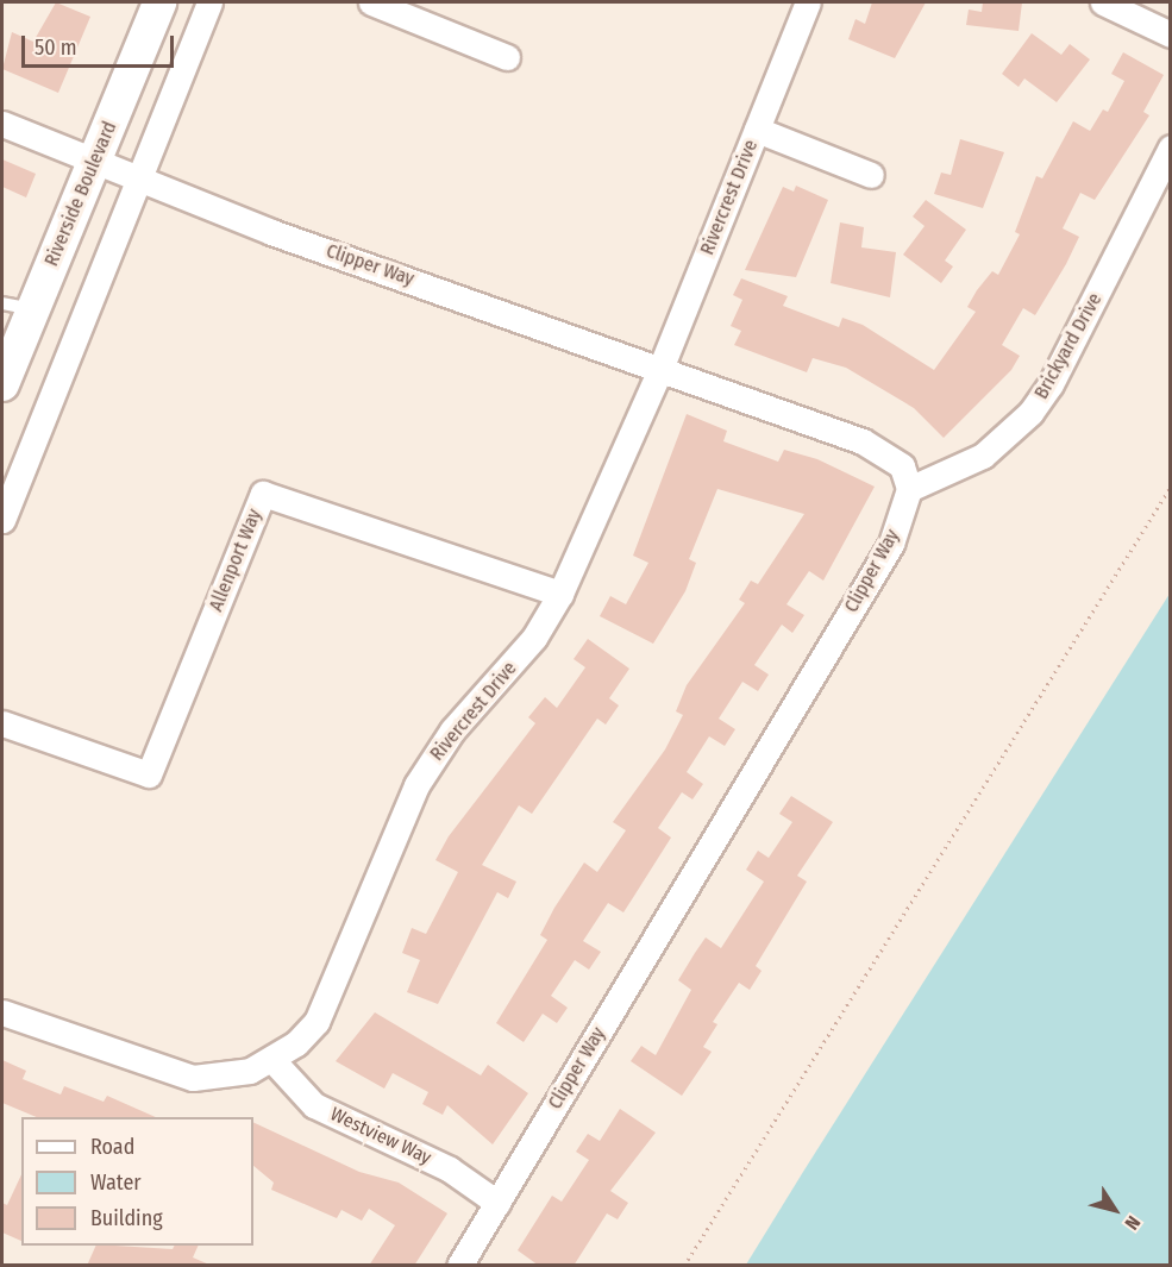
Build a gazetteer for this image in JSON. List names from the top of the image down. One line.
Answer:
{"streets":{"main road":["Riverside Boulevard"],"street":["Rivercrest Drive","Clipper Way","Brickyard Drive","Allenport Way","Westview Way"]},"crossings":[["Riverside Boulevard","Clipper Way"],["Rivercrest Drive","Clipper Way"],["Rivercrest Drive","Allenport Way"],["Rivercrest Drive","Westview Way"],["Clipper Way","Brickyard Drive"],["Clipper Way","Westview Way"]],"legend":["Road","Water","Building"],"scale_bar":"50 m","north":"bottom right"}
